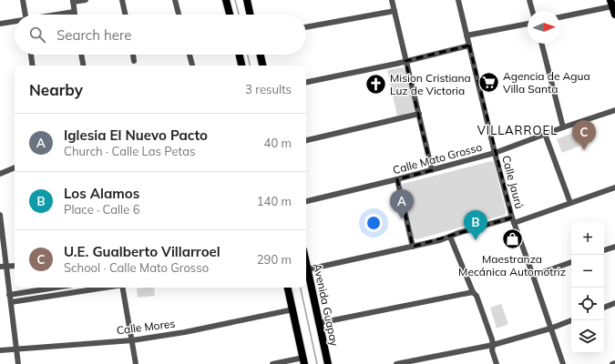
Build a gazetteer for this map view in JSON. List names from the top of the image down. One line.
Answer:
{"streets":{"main road":["Avenida Guapay"],"street":["Calle Mato Grosso","Calle Jaurú","Calle Mores"]},"crossings":[["Calle Mato Grosso","Calle Jaurú"]],"districts":["VILLARROEL"],"places":{"supermarket":["Agencia de Agua Villa Santa"],"church":["Mision Cristiana Luz de Victoria"],"shop":["Maestranza Mecánica Automotriz"]},"north":"right","page":{"search":"Search here","heading":["Nearby","3 results"],"list":[{"mark":"A","name":"Iglesia El Nuevo Pacto","note":"Church · Calle Las Petas","value":"40 m"},{"mark":"B","name":"Los Alamos","note":"Place · Calle 6","value":"140 m"},{"mark":"C","name":"U.E. Gualberto Villarroel","note":"School · Calle Mato Grosso","value":"290 m"}],"pins":["C","A","B"],"map_buttons":["+","−"]}}
